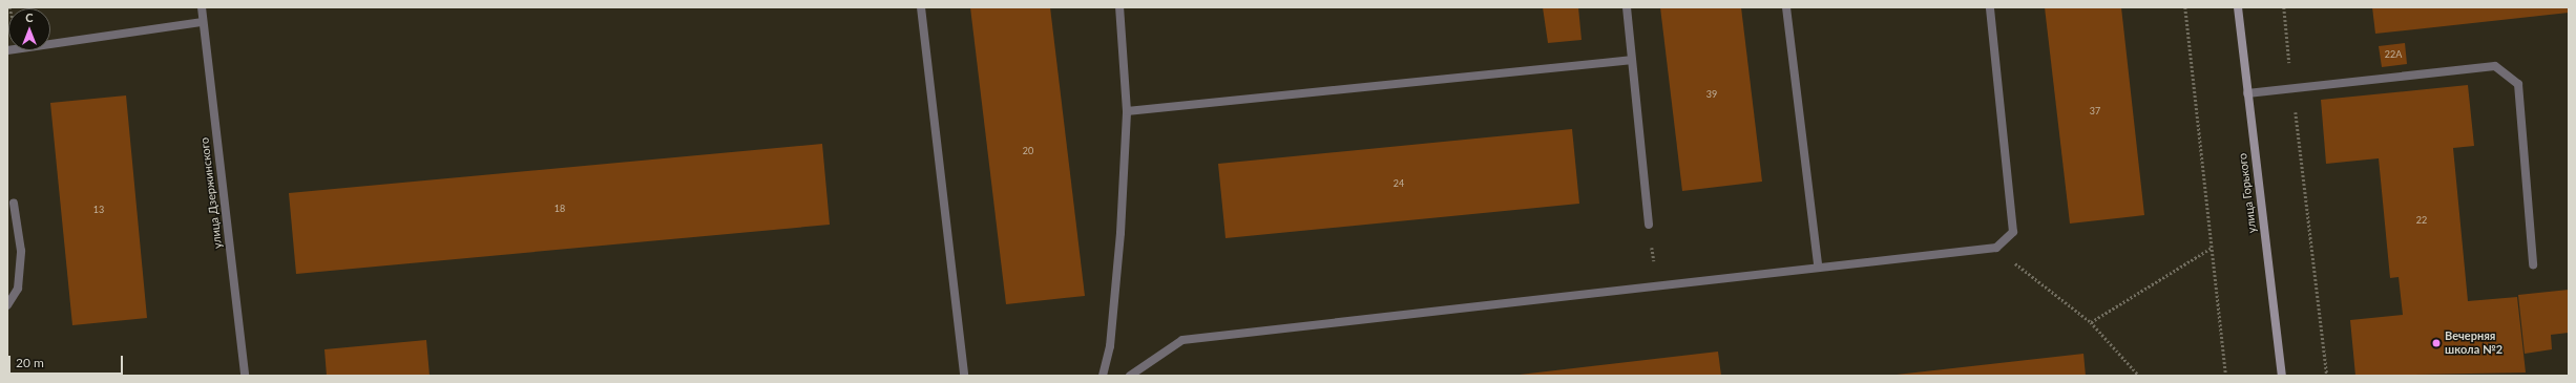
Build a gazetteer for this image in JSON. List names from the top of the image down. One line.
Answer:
{"streets":{"main road":["улица Горького"],"street":["улица Дзержинского"]},"places":["Вечерняя школа №2"],"house_numbers":["22А","39","37","20","24","18","13","22"],"scale_bar":"20 m","north":"top"}
